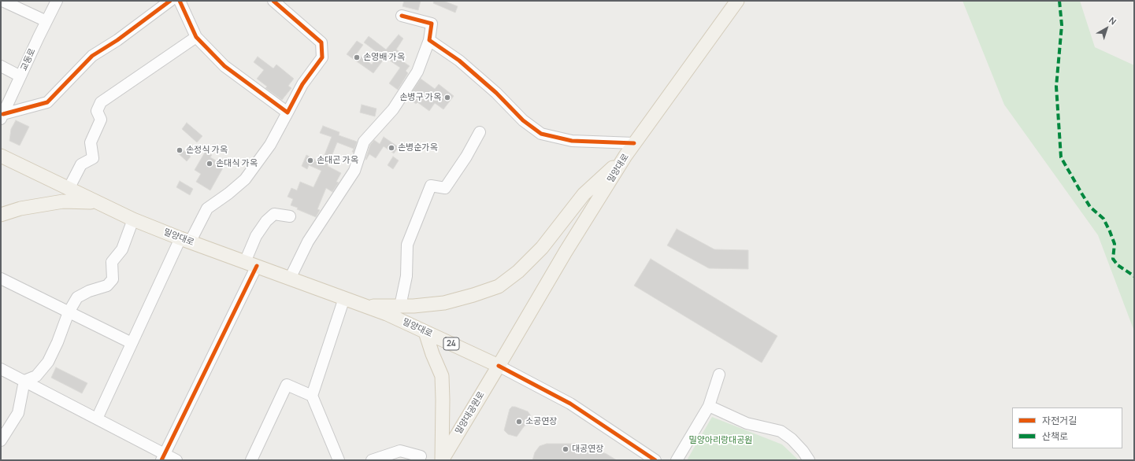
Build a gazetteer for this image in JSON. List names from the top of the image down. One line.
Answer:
{"streets":{"main road":["밀양대로","24","밀양대공원로"],"street":["교동로"]},"crossings":[["밀양대로","밀양대공원로"]],"parks":["밀양아리랑대공원"],"places":["손영배 가옥","손병구 가옥","손병순가옥","손정식 가옥","손대곤 가옥","손대식 가옥","소공연장","대공연장"],"legend":["자전거길","산책로"],"north":"top right"}
